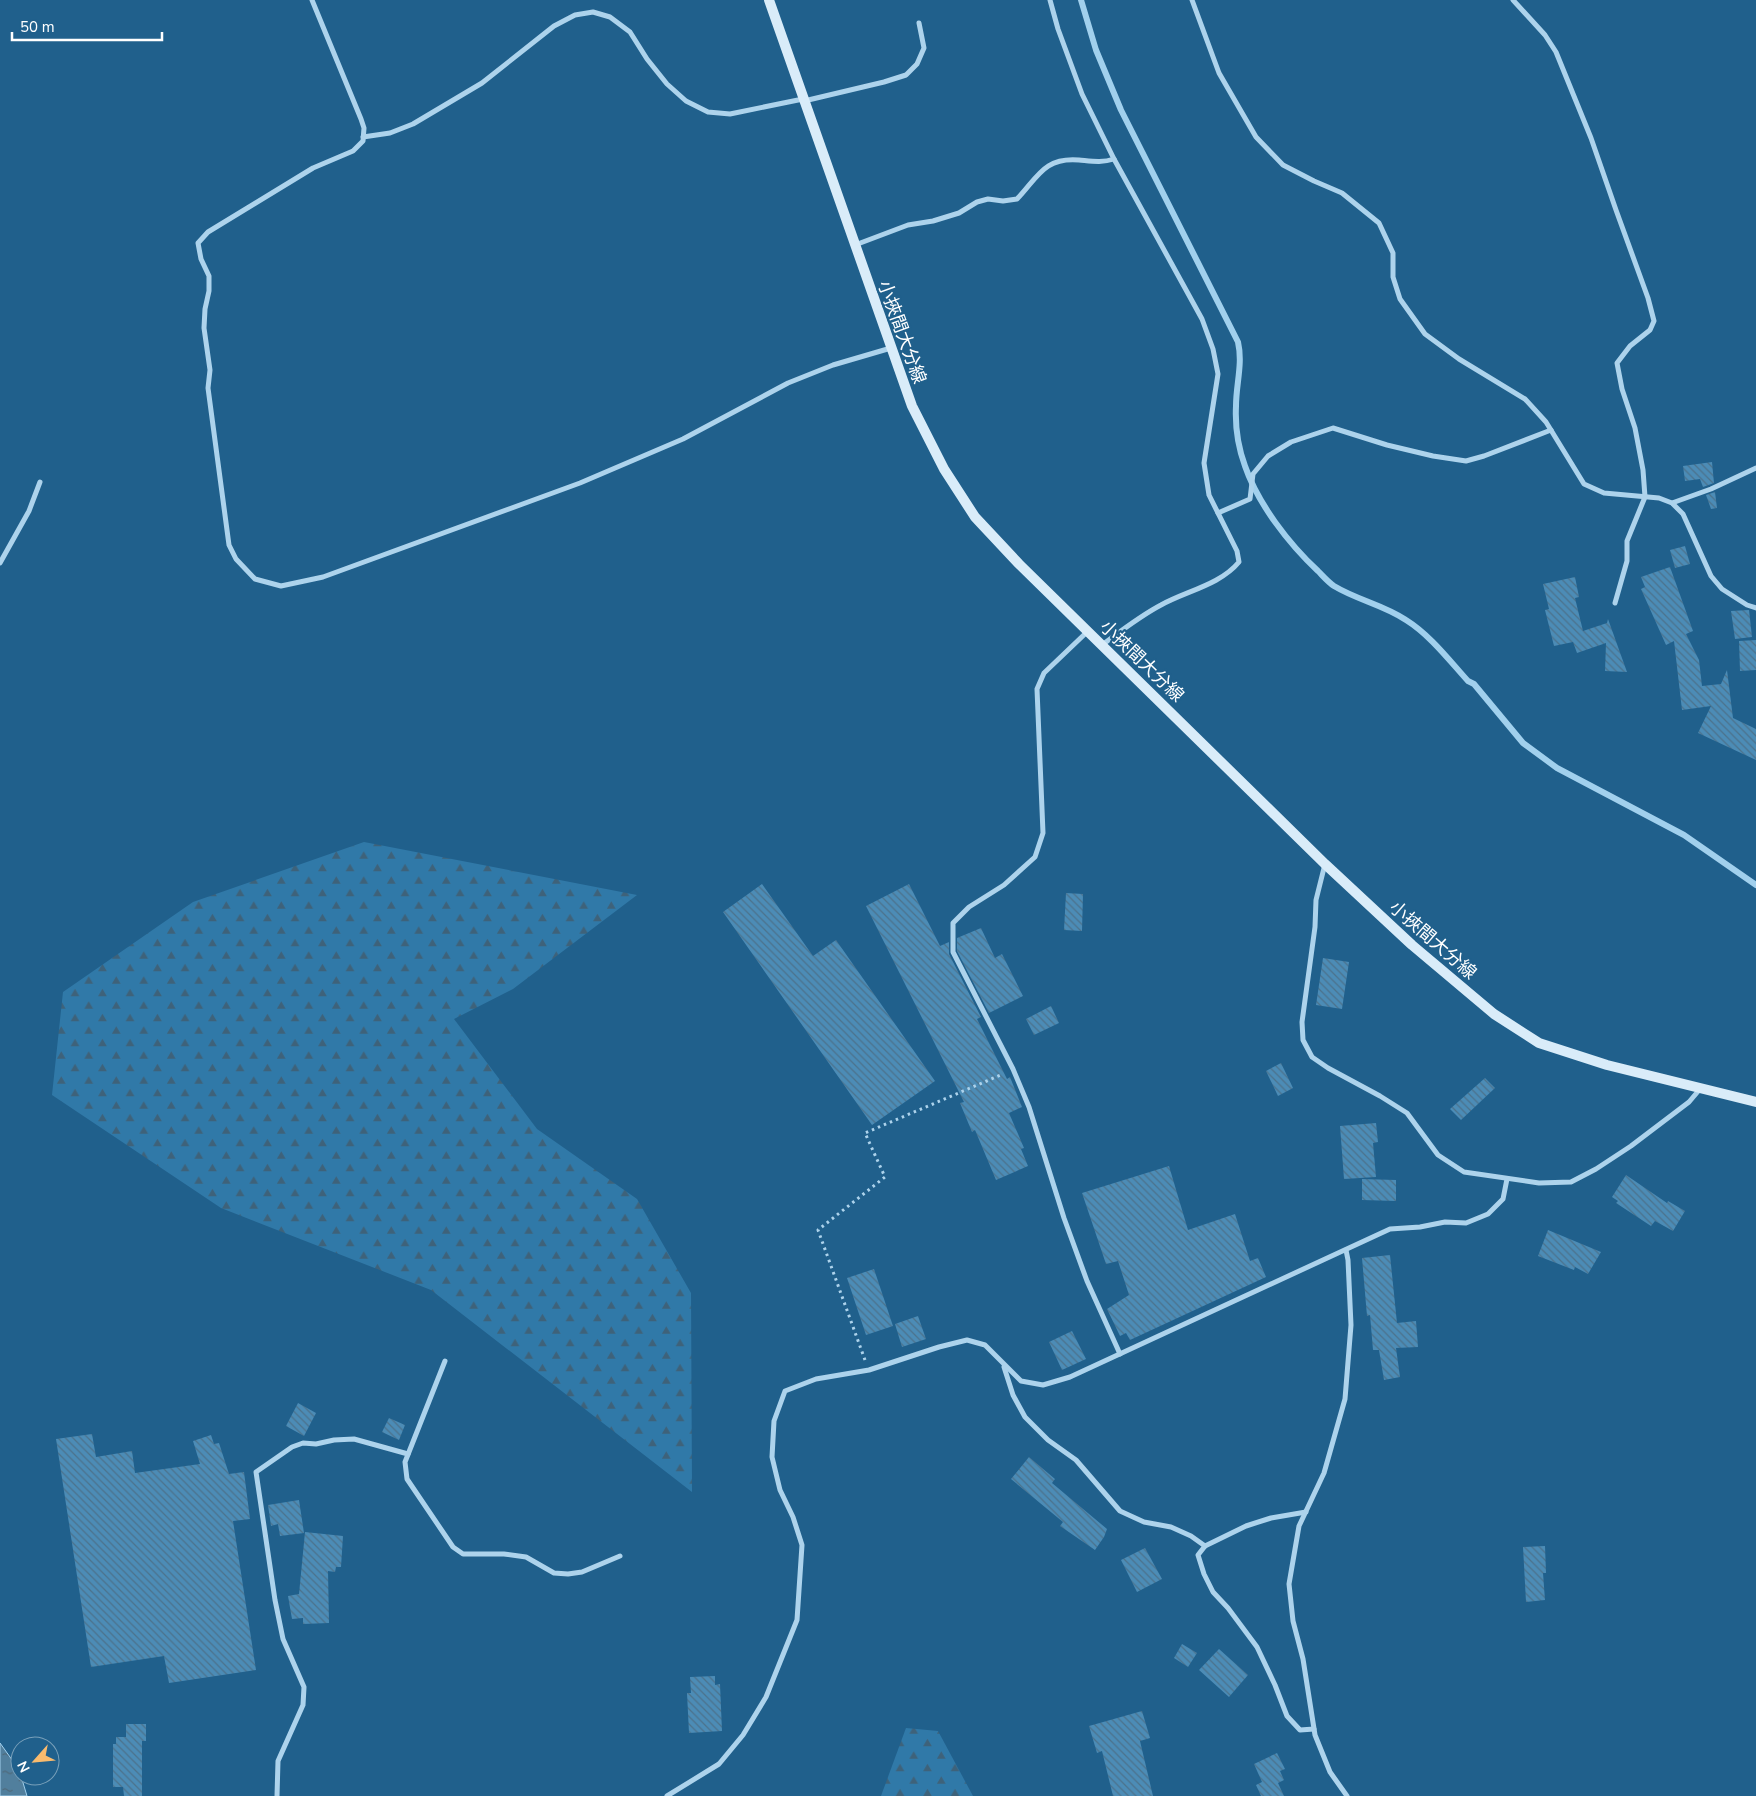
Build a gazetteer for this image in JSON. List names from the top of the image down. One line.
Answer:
{"streets":{"main road":["小挾間大分線"]},"scale_bar":"50 m","north":"bottom left"}
